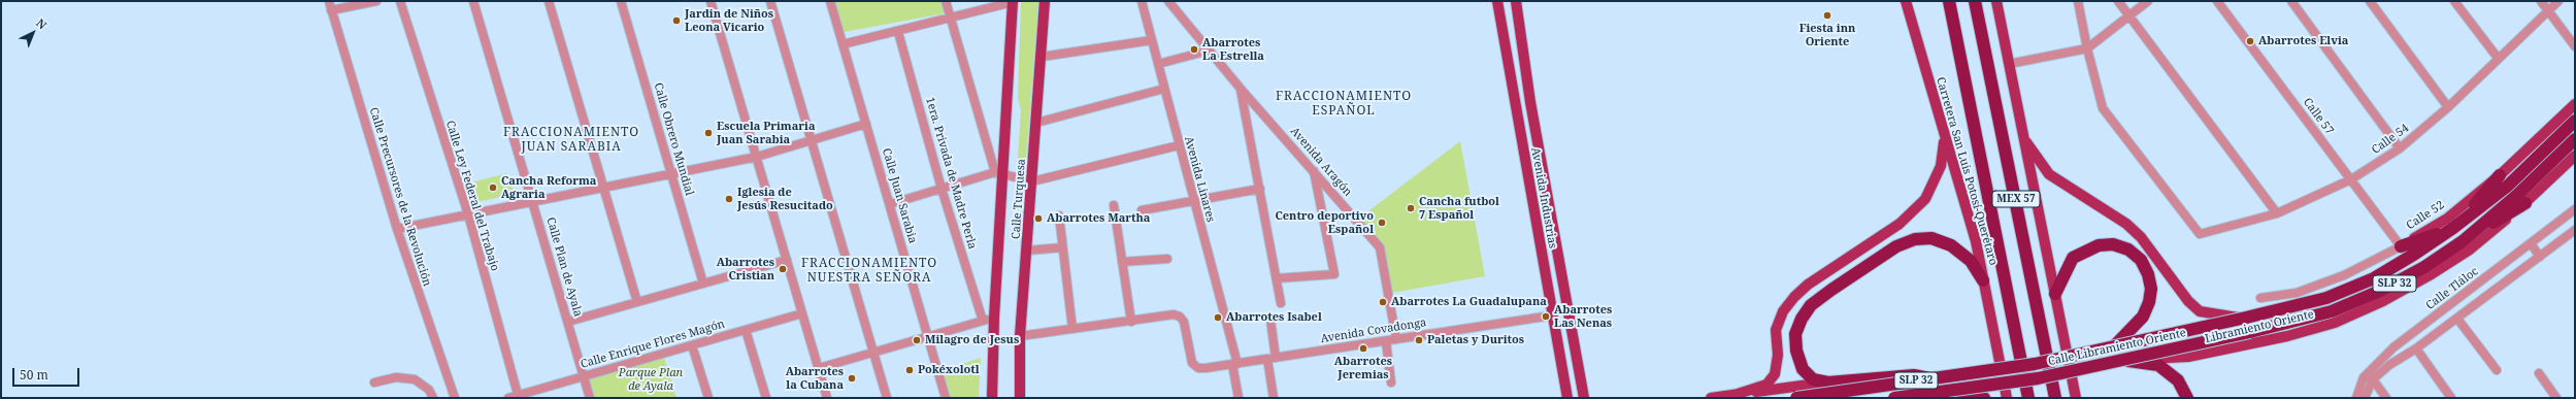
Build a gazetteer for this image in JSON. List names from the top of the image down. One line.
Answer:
{"streets":{"highway":["MEX 57","SLP 32","Libramiento Oriente","Calle Libramiento Oriente"],"main road":["Carretera San Luis Potosí-Querétaro","Avenida Industrias","Calle Turquesa","Calle 52"],"street":["Calle 57","Calle Obrero Mundial","Calle 54","Avenida Aragón","1era. Privada de Madre Perla","Avenida Linares","Calle Ley Federal del Trabajo","Calle Juan Sarabia","Calle Precursores de la Revolución","Calle Plan de Ayala","Calle Tláloc","Avenida Covadonga","Calle Enrique Flores Magón"]},"crossings":[["Calle 57","Calle 54"],["Calle 57","Calle 52"],["Avenida Aragón","Avenida Covadonga"],["Avenida Linares","Avenida Covadonga"],["Calle Ley Federal del Trabajo","Calle Enrique Flores Magón"],["Avenida Industrias","Avenida Covadonga"],["Calle 52","Libramiento Oriente"],["Calle Plan de Ayala","Calle Enrique Flores Magón"],["SLP 32","Calle Libramiento Oriente"],["Libramiento Oriente","Calle Libramiento Oriente"]],"districts":["FRACCIONAMIENTO ESPAÑOL","FRACCIONAMIENTO JUAN SARABIA","FRACCIONAMIENTO NUESTRA SEÑORA"],"parks":["Parque Plan de Ayala"],"places":["Fiesta inn Oriente","Jardin de Niños Leona Vicario","Abarrotes Elvia","Abarrotes La Estrella","Escuela Primaria Juan Sarabia","Cancha Reforma Agraria","Iglesia de Jesús Resucitado","Cancha futbol 7 Español","Abarrotes Martha","Centro deportivo Español","Abarrotes Cristian","Abarrotes La Guadalupana","Abarrotes Las Nenas","Abarrotes Isabel","Milagro de Jesus","Paletas y Duritos","Abarrotes Jeremias","Pokéxolotl","Abarrotes la Cubana"],"scale_bar":"50 m","north":"top right"}
